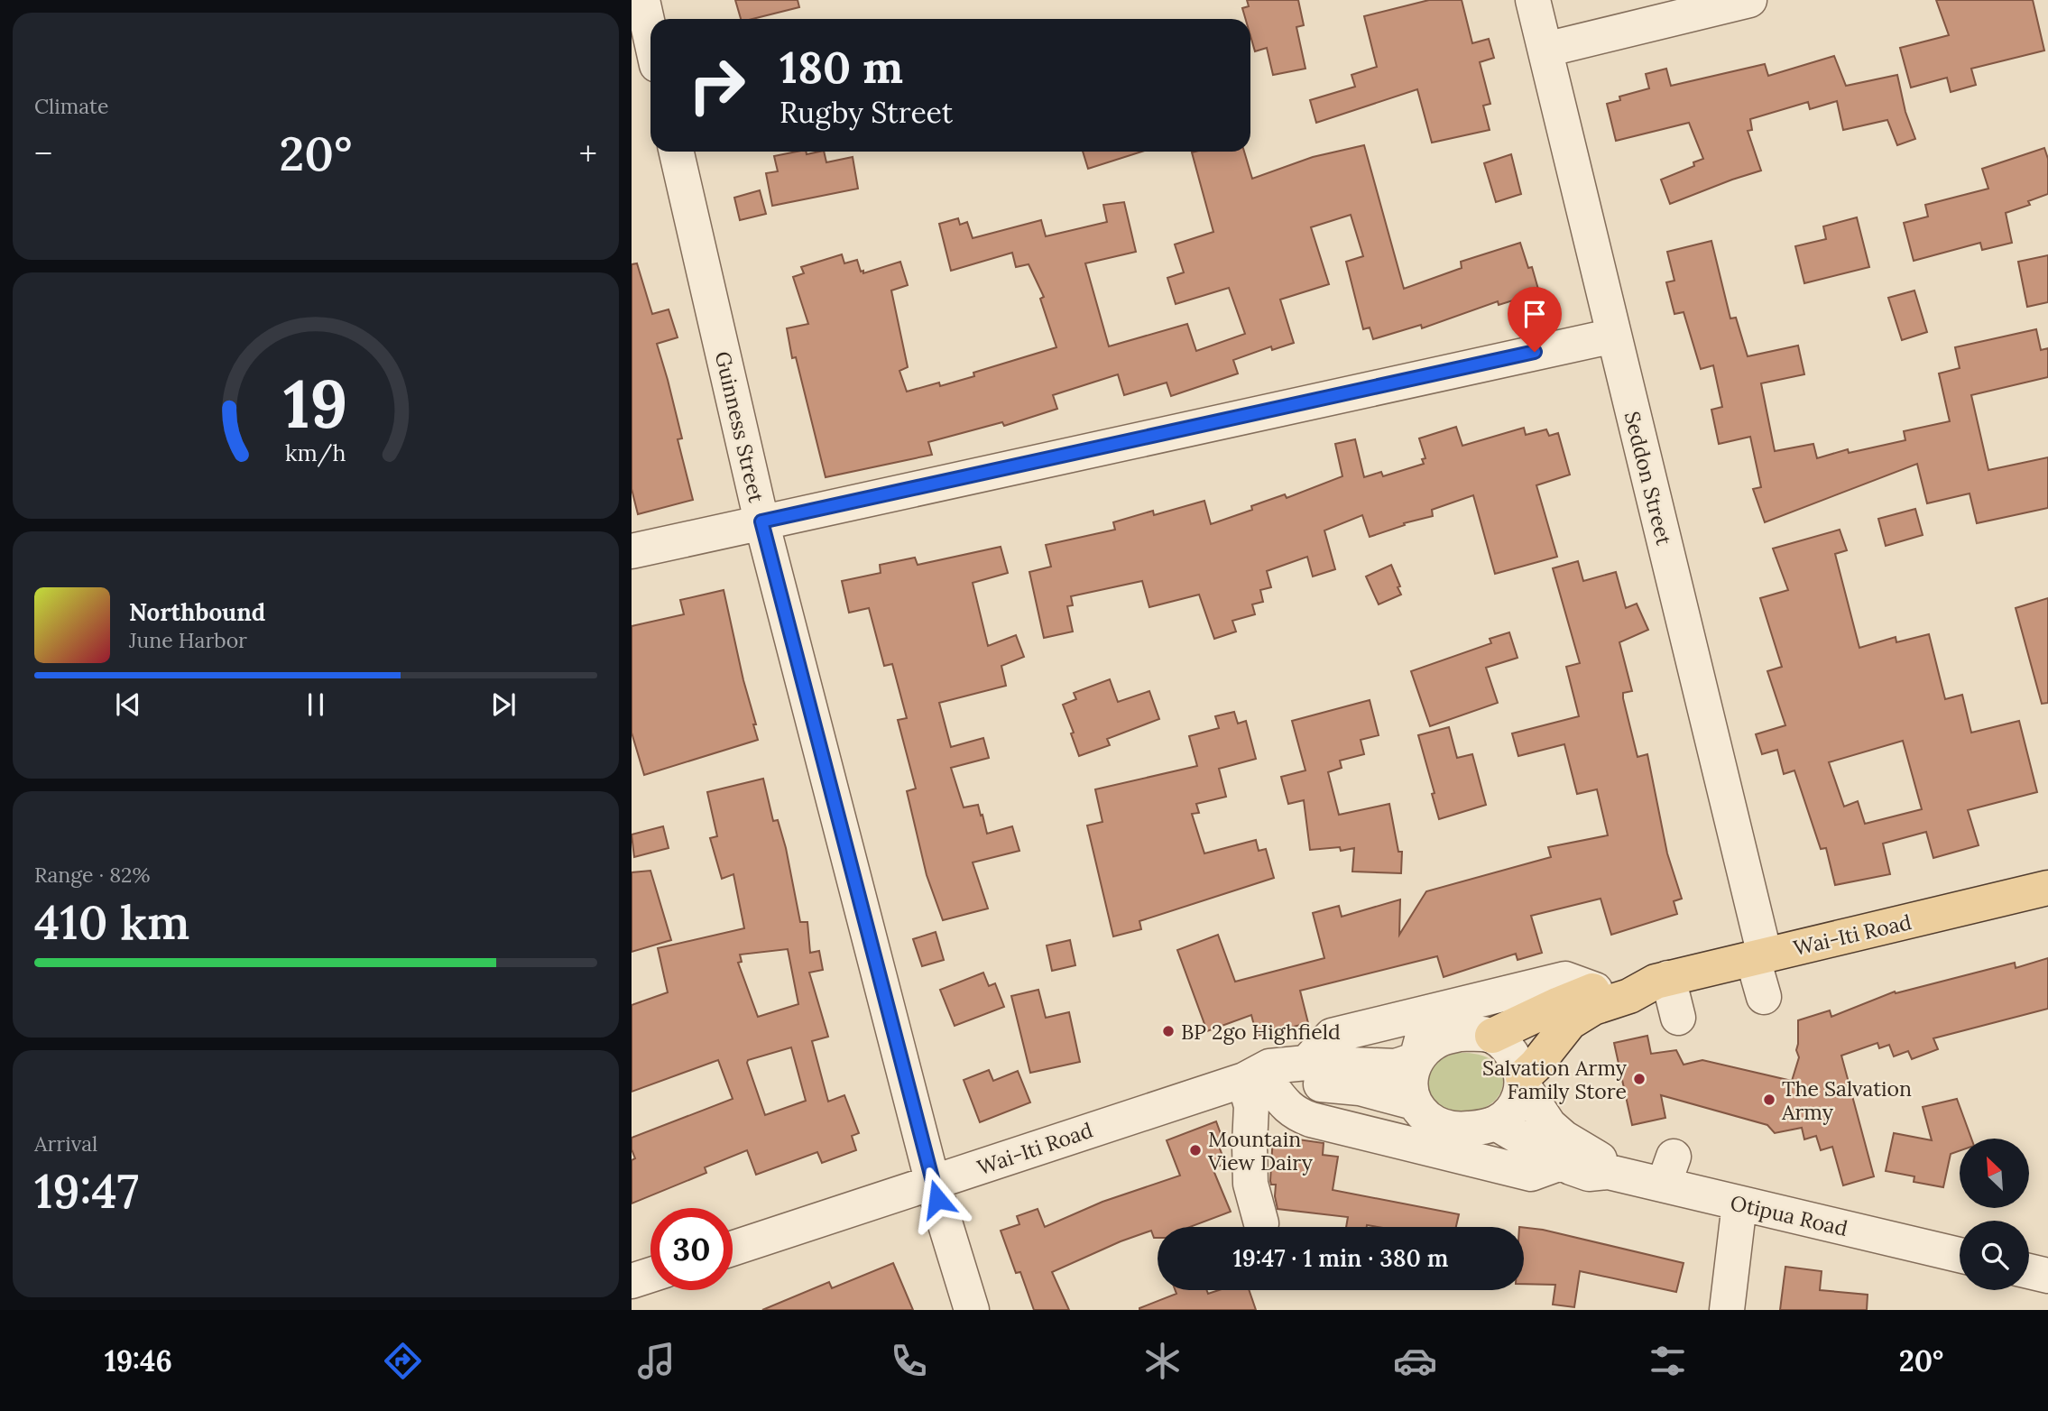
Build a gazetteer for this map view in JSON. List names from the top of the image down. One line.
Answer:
{"streets":{"main road":["Wai-Iti Road"],"street":["Guinness Street","Seddon Street","Otipua Road"]},"crossings":[["Guinness Street","Wai-Iti Road"],["Seddon Street","Wai-Iti Road"],["Wai-Iti Road","Otipua Road"]],"places":["BP 2go Highfield","Salvation Army Family Store","The Salvation Army","Mountain View Dairy"],"north":"top left","page":{"tile":["Climate",["Range · 82%","410 km"],["Arrival","19:47"]],"turn":["180 m","Rugby Street"],"heat":["−","20°","+"],"song":["Northbound","June Harbor"],"limit":"30","trip":"19:47 · 1 min · 380 m","tabs":["19:46","20°"],"gauge":["19","km/h"]}}
